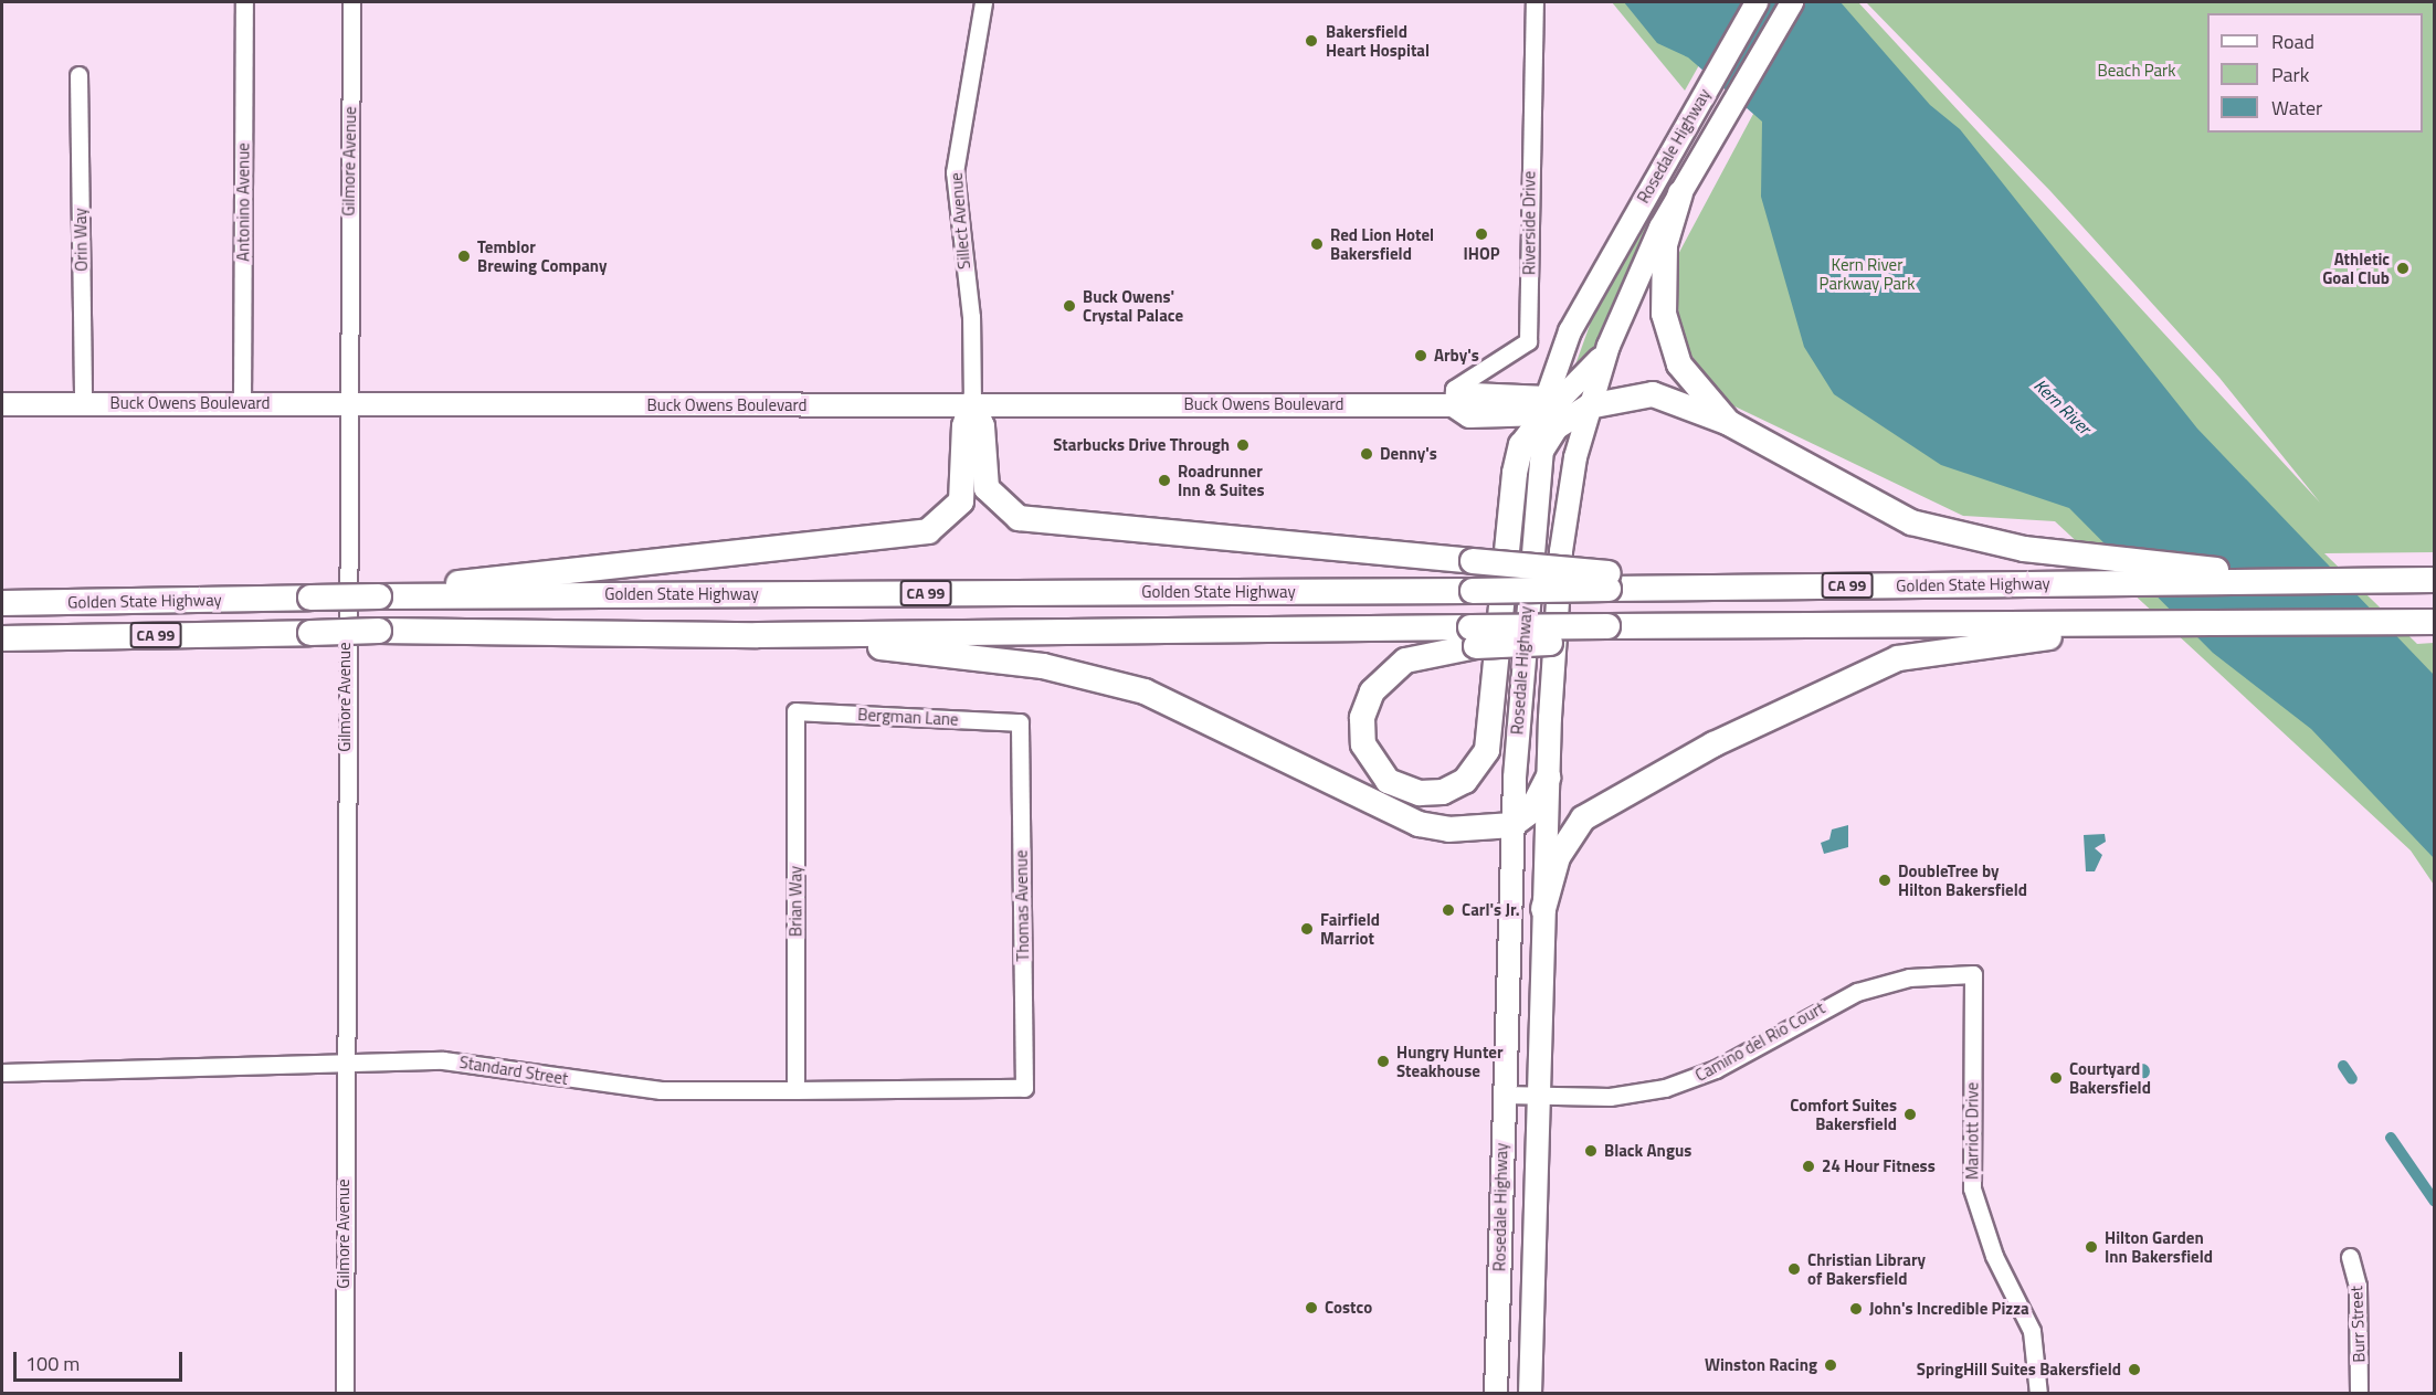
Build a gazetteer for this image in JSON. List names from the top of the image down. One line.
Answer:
{"streets":{"highway":["Golden State Highway","CA 99"],"main road":["Rosedale Highway","Buck Owens Boulevard"],"street":["Gilmore Avenue","Antonino Avenue","Sillect Avenue","Riverside Drive","Orin Way","Bergman Lane","Brian Way","Thomas Avenue","Camino del Rio Court","Standard Street","Marriott Drive","Burr Street"]},"crossings":[["Rosedale Highway","Buck Owens Boulevard"],["Rosedale Highway","Camino del Rio Court"],["Gilmore Avenue","Buck Owens Boulevard"],["Gilmore Avenue","Standard Street"],["Antonino Avenue","Buck Owens Boulevard"],["Sillect Avenue","Buck Owens Boulevard"],["Riverside Drive","Buck Owens Boulevard"],["Orin Way","Buck Owens Boulevard"],["Bergman Lane","Brian Way"],["Bergman Lane","Thomas Avenue"],["Brian Way","Standard Street"],["Thomas Avenue","Standard Street"],["Camino del Rio Court","Marriott Drive"]],"water":["Kern River"],"parks":["Beach Park","Kern River Parkway Park"],"places":["Bakersfield Heart Hospital","IHOP","Red Lion Hotel Bakersfield","Temblor Brewing Company","Athletic Goal Club","Buck Owens' Crystal Palace","Arby's","Starbucks Drive Through","Denny's","Roadrunner Inn & Suites","DoubleTree by Hilton Bakersfield","Carl's Jr.","Fairfield Marriot","Hungry Hunter Steakhouse","Courtyard Bakersfield","Comfort Suites Bakersfield","Black Angus","24 Hour Fitness","Hilton Garden Inn Bakersfield","Christian Library of Bakersfield","Costco","John's Incredible Pizza","Winston Racing","SpringHill Suites Bakersfield"],"legend":["Road","Park","Water"],"scale_bar":"100 m"}
